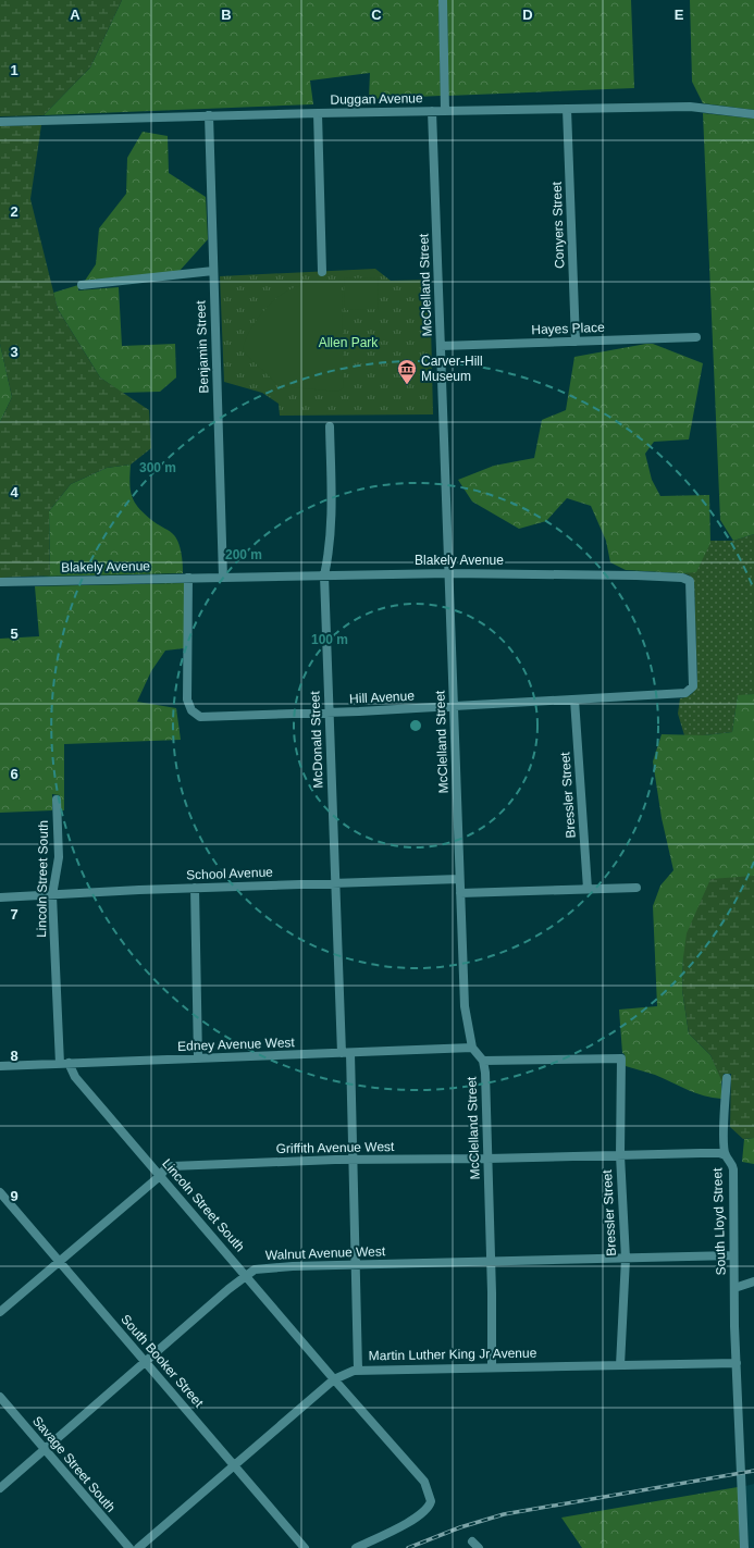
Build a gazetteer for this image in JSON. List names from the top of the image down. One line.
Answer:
{"streets":{"street":["Duggan Avenue","Conyers Street","McClelland Street","Hayes Place","Benjamin Street","Blakely Avenue","Hill Avenue","McDonald Street","Bressler Street","School Avenue","Lincoln Street South","Edney Avenue West","Griffith Avenue West","South Lloyd Street","Walnut Avenue West","Martin Luther King Jr Avenue","South Booker Street","Savage Street South"]},"crossings":[["Duggan Avenue","Conyers Street"],["Duggan Avenue","McClelland Street"],["Duggan Avenue","Benjamin Street"],["Conyers Street","Hayes Place"],["McClelland Street","Hayes Place"],["McClelland Street","Blakely Avenue"],["McClelland Street","Hill Avenue"],["McClelland Street","Bressler Street"],["McClelland Street","School Avenue"],["McClelland Street","Edney Avenue West"],["McClelland Street","Griffith Avenue West"],["McClelland Street","Walnut Avenue West"],["McClelland Street","Martin Luther King Jr Avenue"],["Benjamin Street","Blakely Avenue"],["Blakely Avenue","Hill Avenue"],["Blakely Avenue","McDonald Street"],["Blakely Avenue","Bressler Street"],["Hill Avenue","McDonald Street"],["Hill Avenue","Bressler Street"],["McDonald Street","School Avenue"],["McDonald Street","Edney Avenue West"],["McDonald Street","Griffith Avenue West"],["McDonald Street","Walnut Avenue West"],["McDonald Street","Martin Luther King Jr Avenue"],["Bressler Street","Griffith Avenue West"],["Bressler Street","Walnut Avenue West"],["Bressler Street","Martin Luther King Jr Avenue"],["School Avenue","Lincoln Street South"],["Lincoln Street South","Edney Avenue West"],["Lincoln Street South","Griffith Avenue West"],["Lincoln Street South","Walnut Avenue West"],["Lincoln Street South","Martin Luther King Jr Avenue"],["Griffith Avenue West","South Lloyd Street"],["Griffith Avenue West","South Booker Street"],["South Lloyd Street","Walnut Avenue West"],["Walnut Avenue West","South Booker Street"],["Walnut Avenue West","Savage Street South"],["Martin Luther King Jr Avenue","South Booker Street"]],"parks":["Allen Park"],"places":{"museum":["Carver-Hill Museum"]},"grid":{"columns":["A","B","C","D","E"],"rows":["1","2","3","4","5","6","7","8","9"]},"rings":["300 m","200 m","100 m"]}
